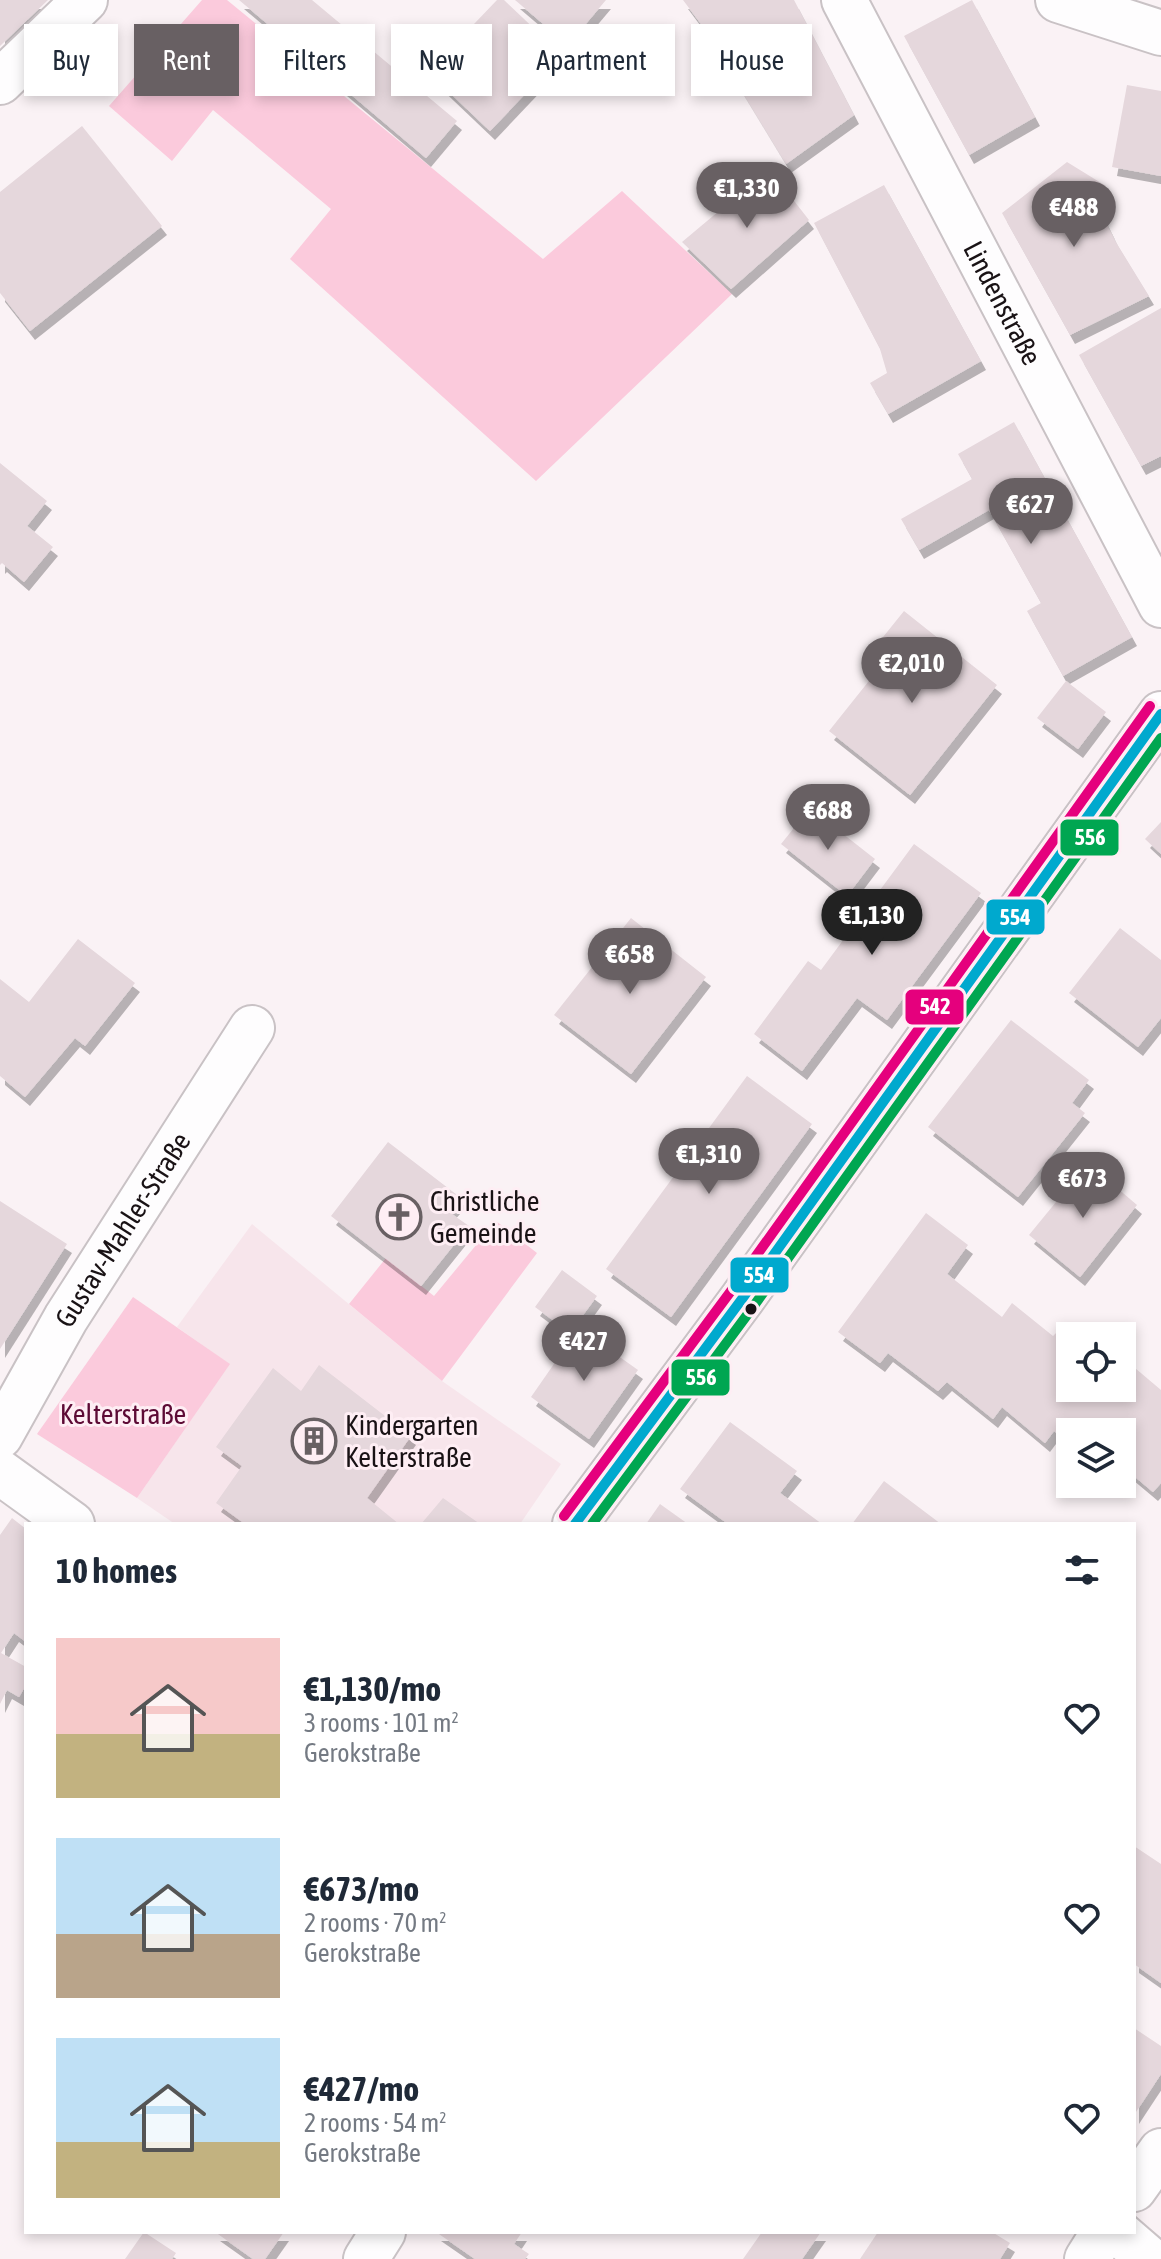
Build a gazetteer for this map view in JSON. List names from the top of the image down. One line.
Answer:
{"streets":{"street":["Lindenstraße","Gustav-Mahler-Straße"]},"parks":["Kelterstraße"],"places":{"church":["Christliche Gemeinde"],"building":["Kindergarten Kelterstraße"]},"lines":["transit line 542","transit line 554","transit line 556"],"page":{"chip":["Buy","Rent","Filters","New","Apartment","House"],"price":["€1,330","€488","€627","€2,010","€688","€1,130","€658","€1,310","€673","€427"],"heading":"10 homes","list":[{"name":"€1,130/mo","note":"3 rooms · 101 m² · Gerokstraße"},{"name":"€673/mo","note":"2 rooms · 70 m² · Gerokstraße"},{"name":"€427/mo","note":"2 rooms · 54 m² · Gerokstraße"}]}}
